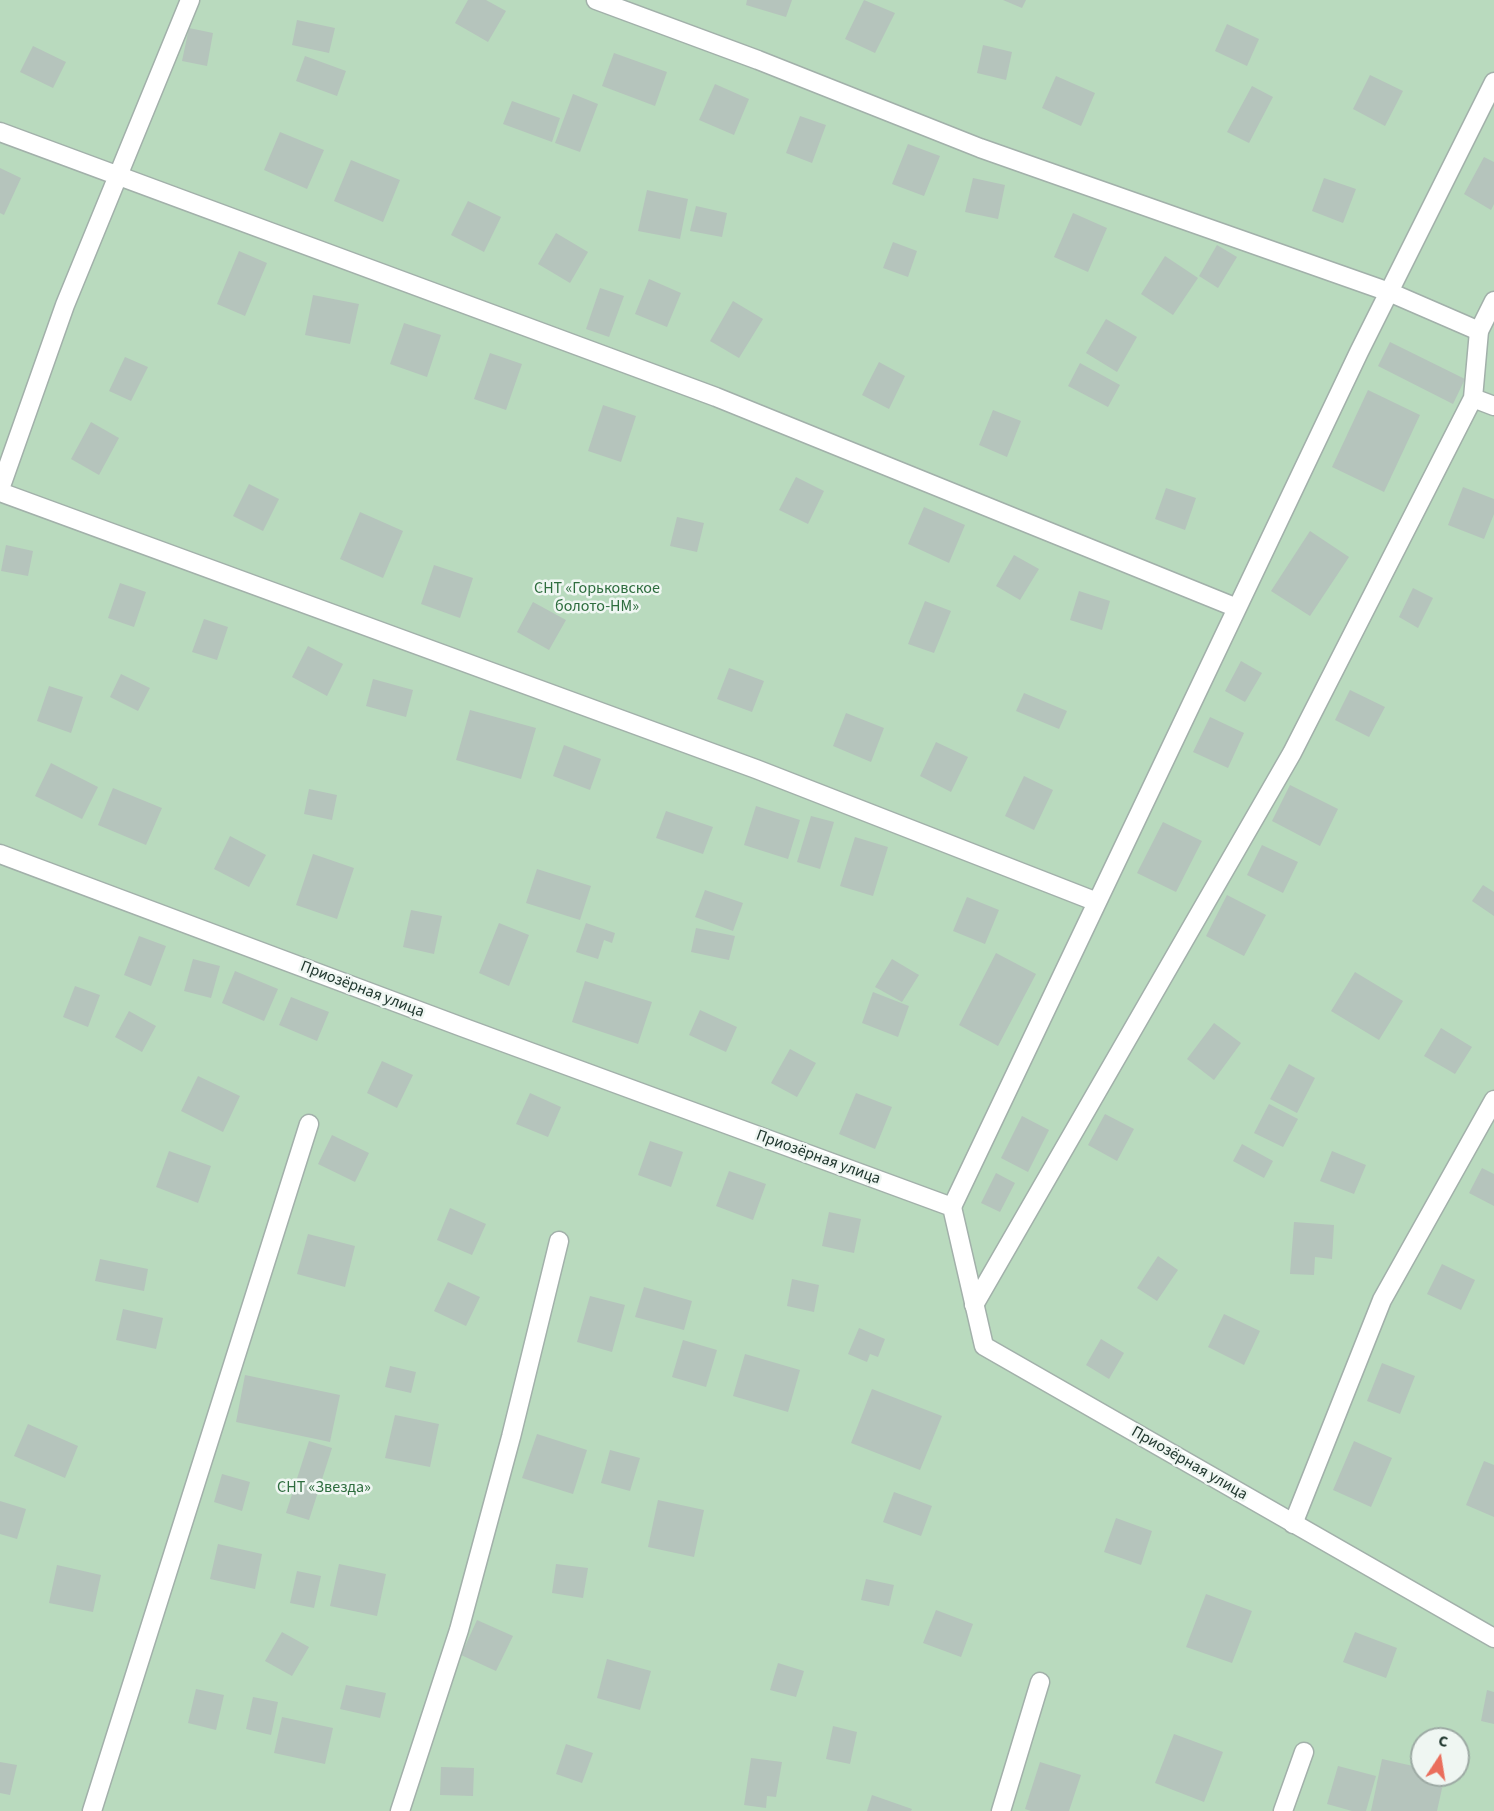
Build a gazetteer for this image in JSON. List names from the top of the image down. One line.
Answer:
{"streets":{"street":["Приозёрная улица"]},"parks":["СНТ «Горьковское болото-НМ»","СНТ «Звезда»"],"north":"top"}
